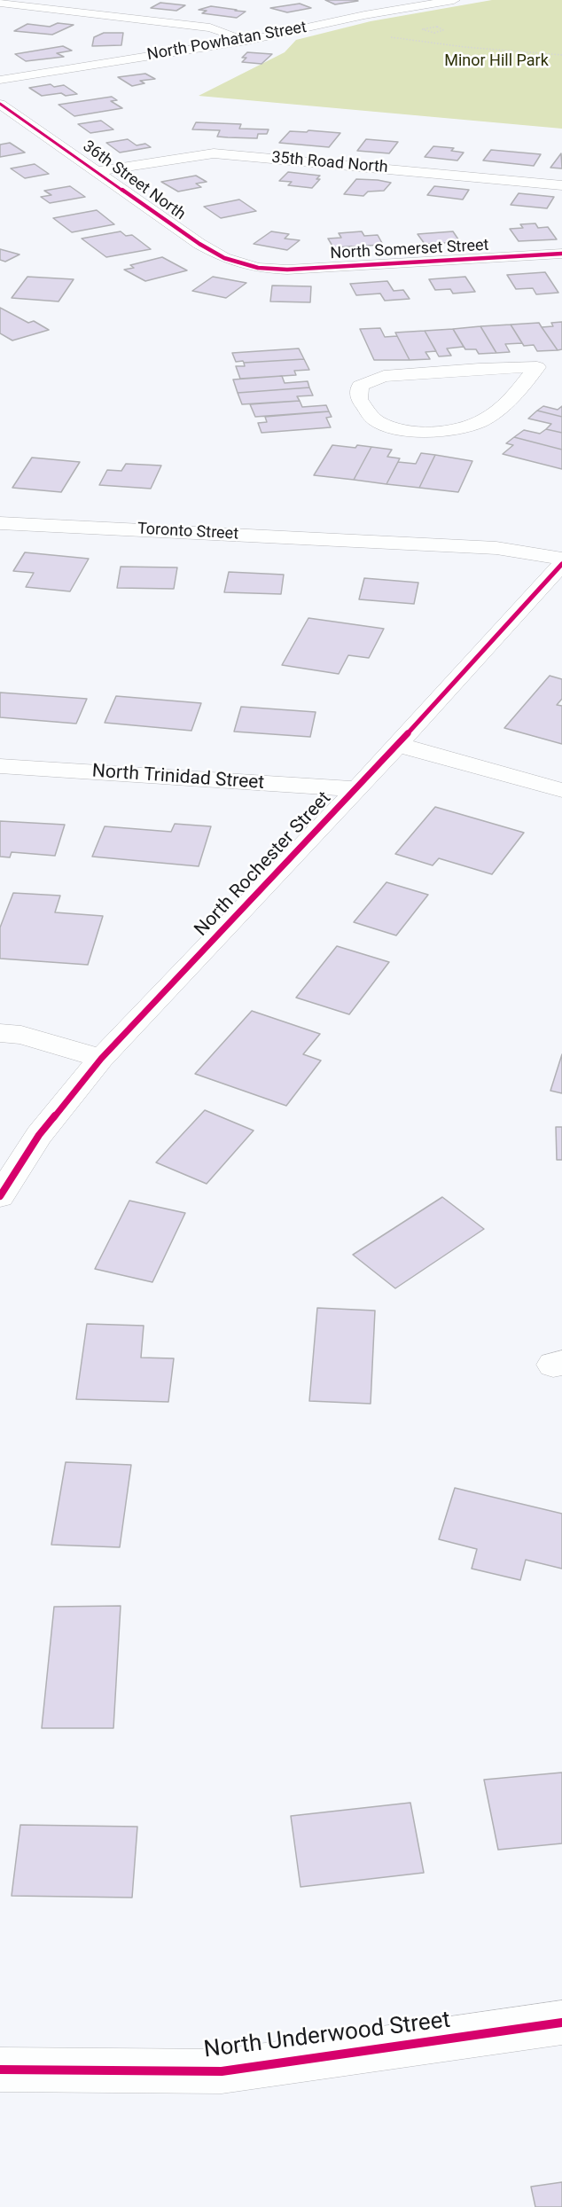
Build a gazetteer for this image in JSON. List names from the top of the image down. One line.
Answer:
{"streets":{"street":["North Powhatan Street","35th Road North","36th Street North","North Somerset Street","Toronto Street","North Trinidad Street","North Rochester Street","North Underwood Street"]},"crossings":[["35th Road North","36th Street North"],["36th Street North","North Somerset Street"],["North Trinidad Street","North Rochester Street"]],"parks":["Minor Hill Park"]}
